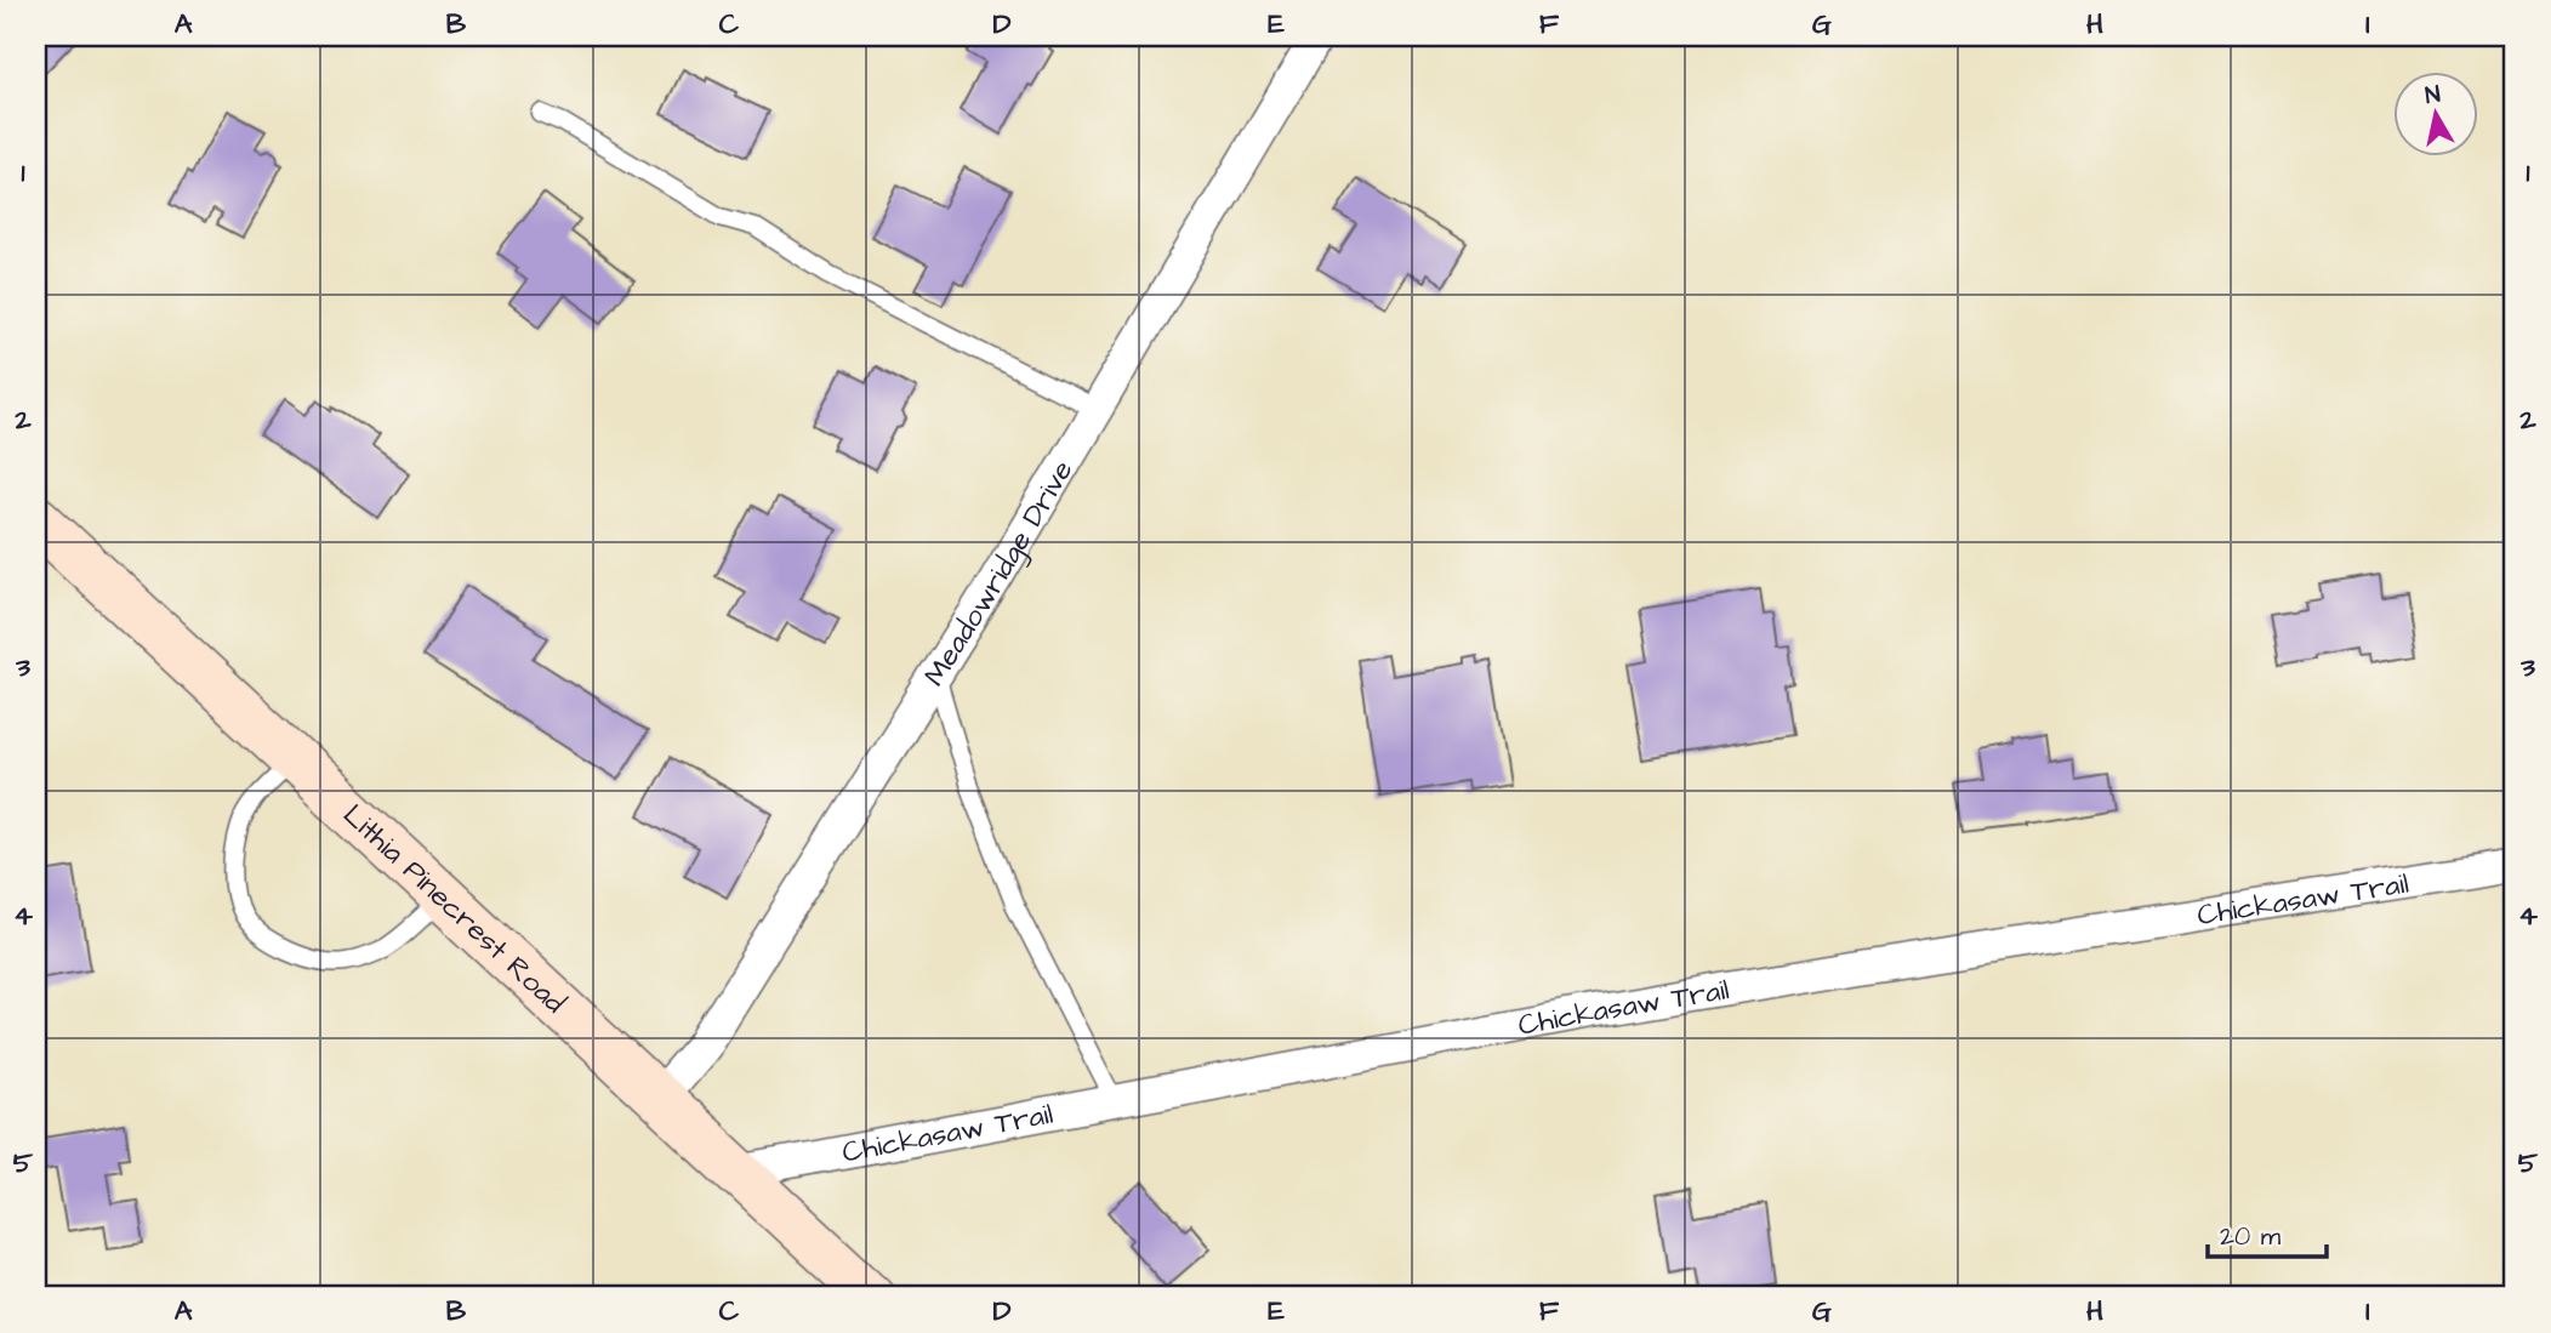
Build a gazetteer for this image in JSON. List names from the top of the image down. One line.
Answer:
{"streets":{"main road":["Lithia Pinecrest Road"],"street":["Meadowridge Drive","Chickasaw Trail"]},"crossings":[["Meadowridge Drive","Lithia Pinecrest Road"],["Chickasaw Trail","Lithia Pinecrest Road"]],"scale_bar":"20 m","north":"top","grid":{"columns":["A","B","C","D","E","F","G","H","I"],"rows":["1","2","3","4","5"]}}
